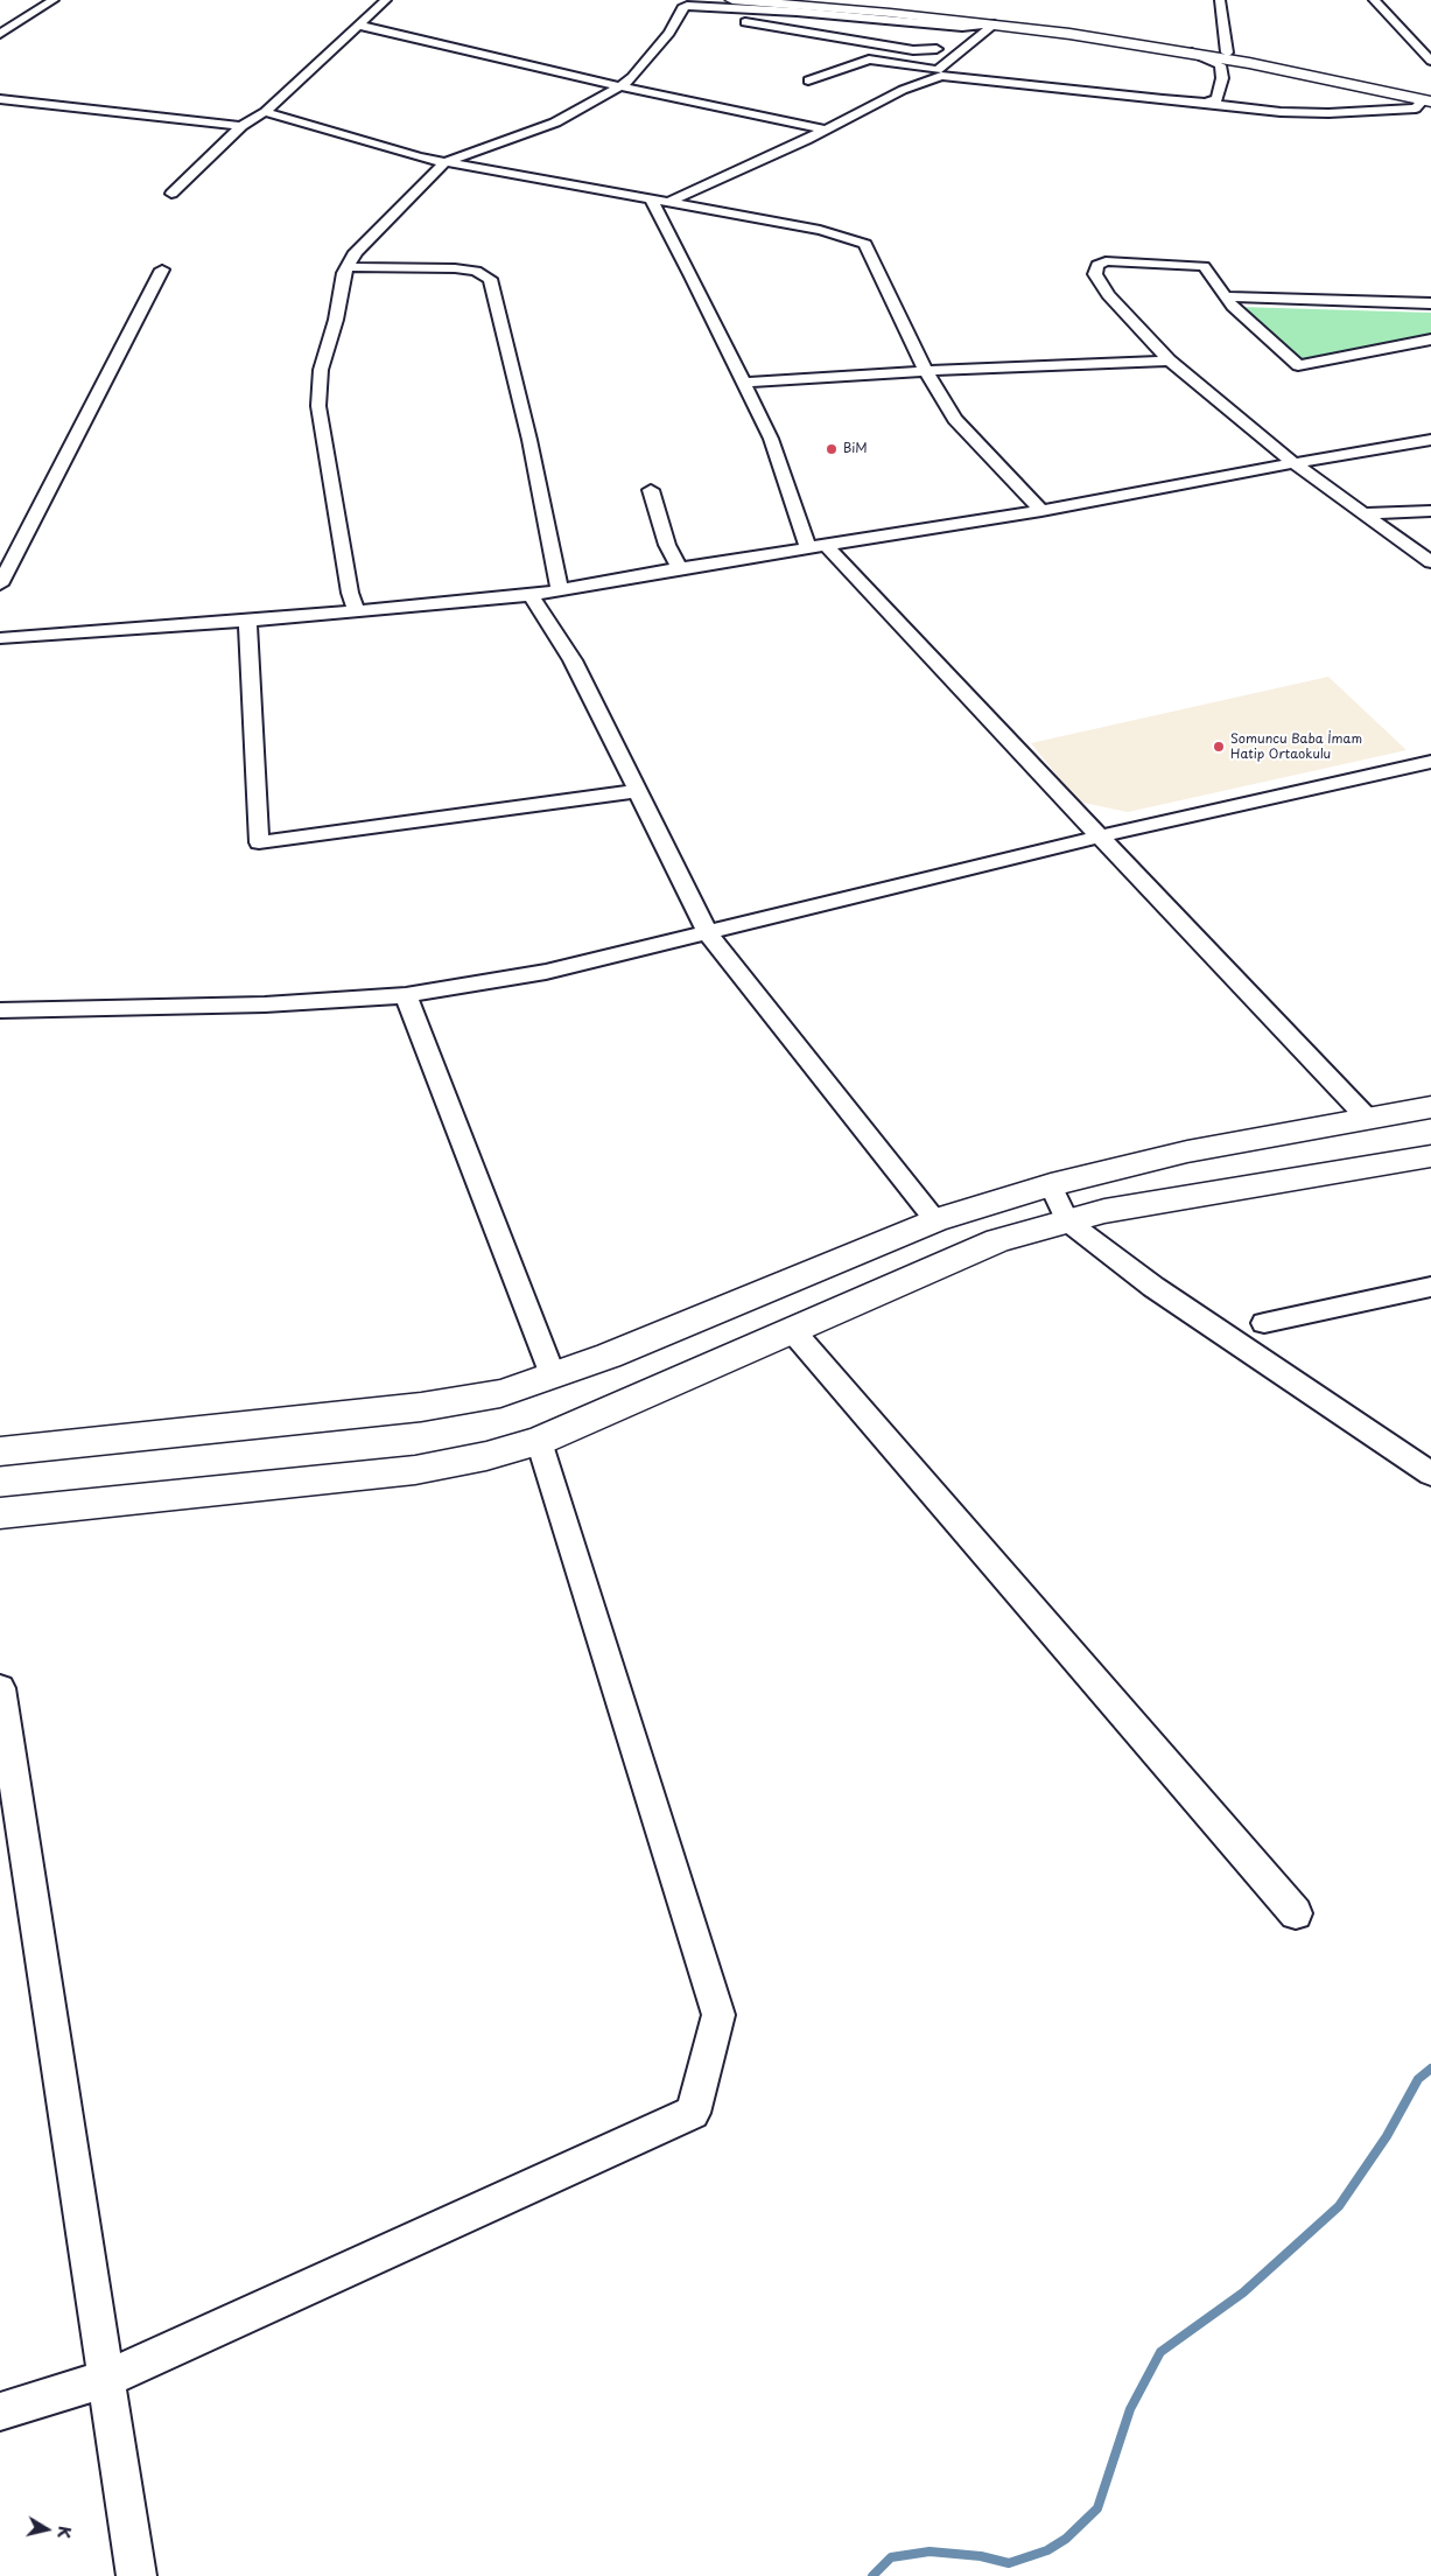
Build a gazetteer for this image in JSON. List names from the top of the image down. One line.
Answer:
{"places":["BiM","Somuncu Baba İmam Hatip Ortaokulu"],"north":"right"}
